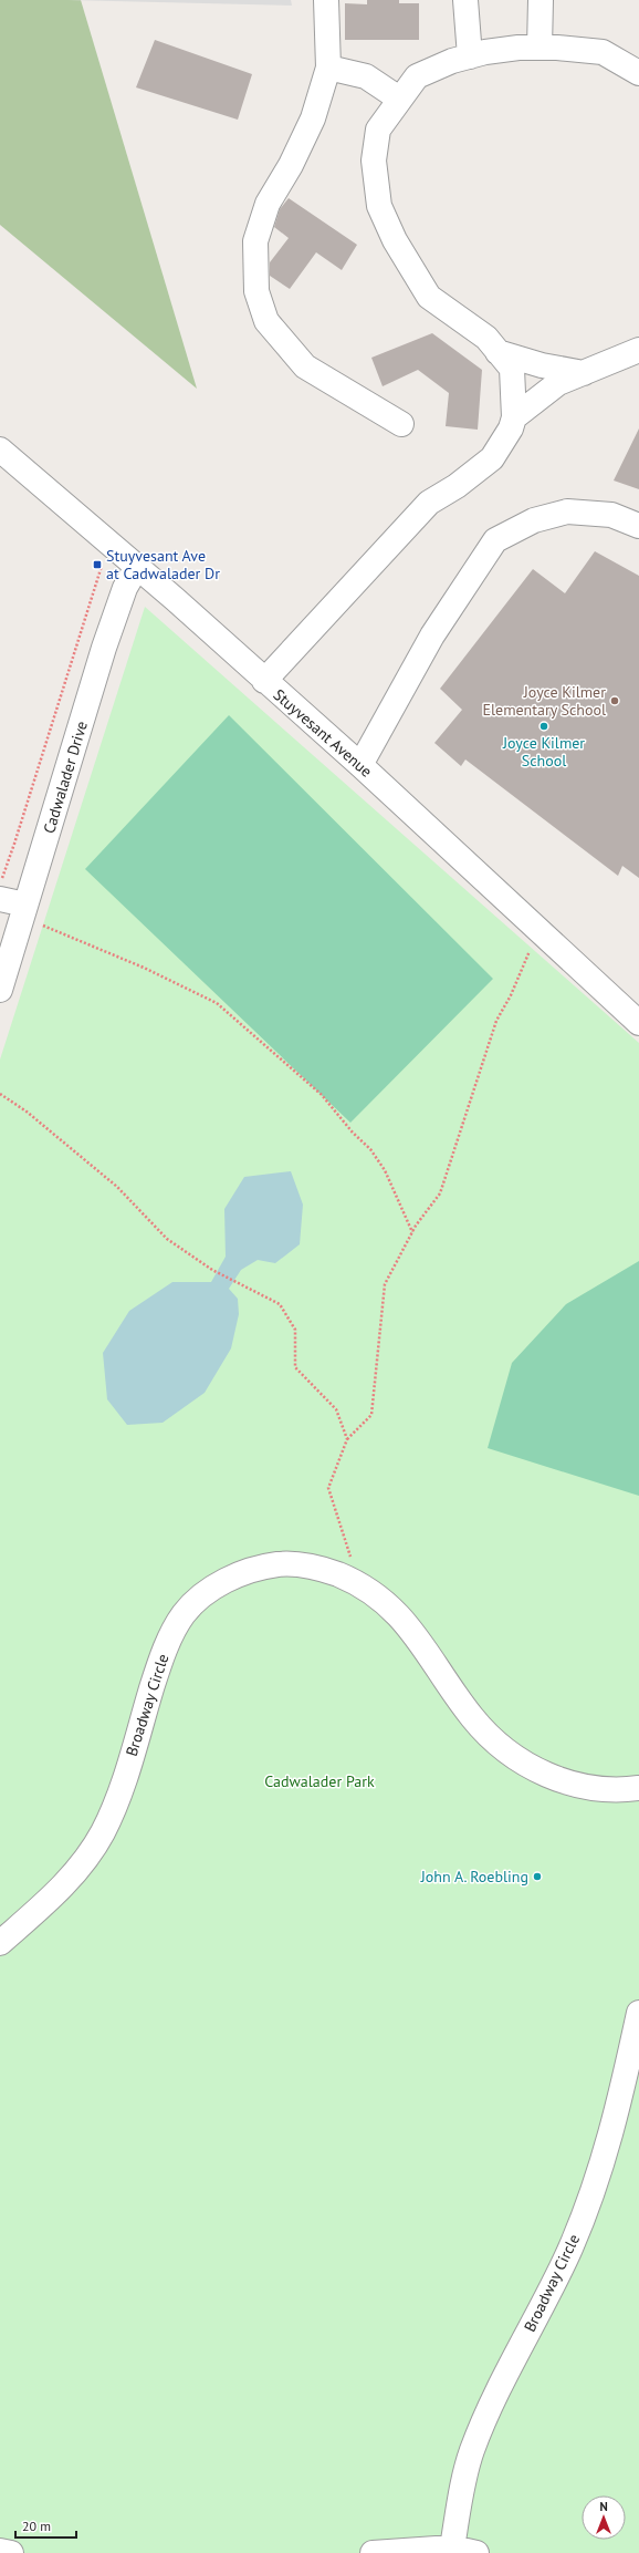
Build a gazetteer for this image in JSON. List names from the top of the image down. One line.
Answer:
{"streets":{"street":["Stuyvesant Avenue","Cadwalader Drive","Broadway Circle"]},"crossings":[["Stuyvesant Avenue","Cadwalader Drive"]],"parks":["Cadwalader Park"],"places":{"transit":["Stuyvesant Ave at Cadwalader Dr"],"other":["Joyce Kilmer Elementary School","Joyce Kilmer School","John A. Roebling"]},"scale_bar":"20 m","north":"top"}
